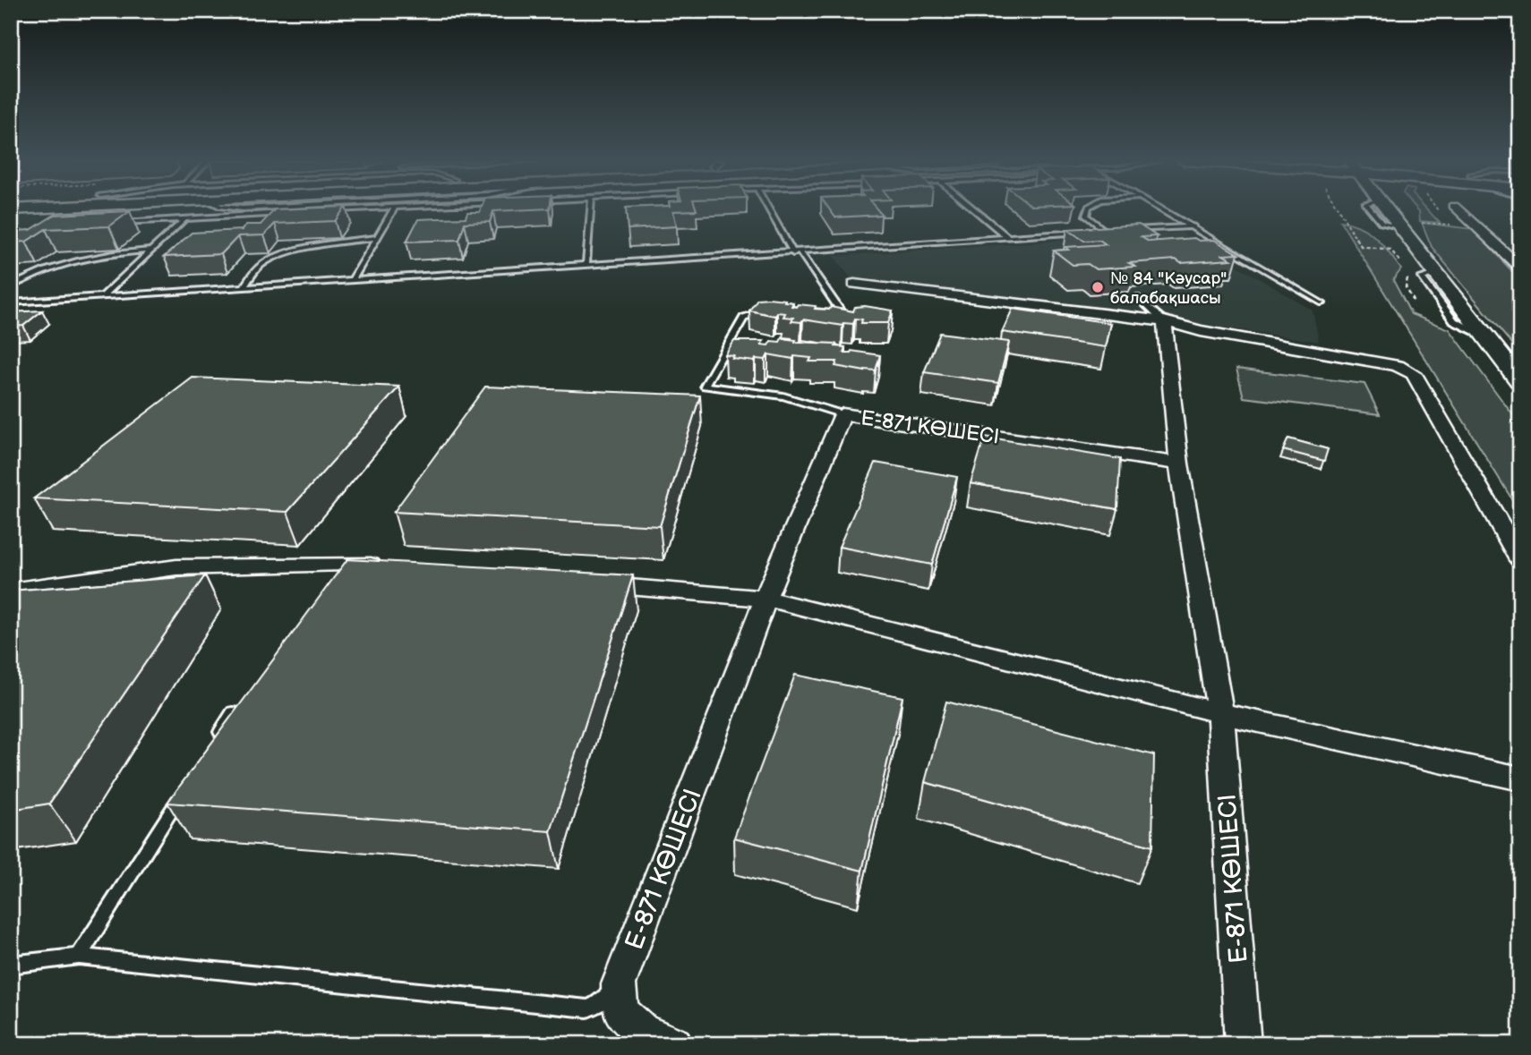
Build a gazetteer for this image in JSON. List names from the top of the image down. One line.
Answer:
{"streets":{"street":["Е-871 КӨШЕСІ"]},"places":["№ 84 \"Кәусар\" балабақшасы"]}
